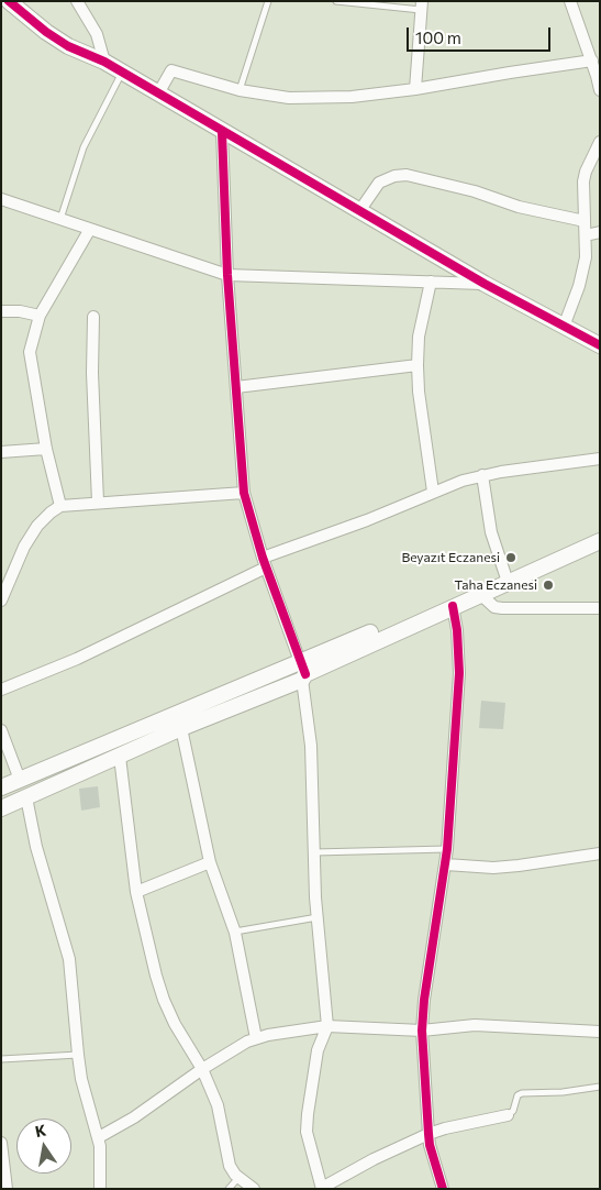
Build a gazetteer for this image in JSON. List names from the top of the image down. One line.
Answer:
{"places":["Beyazıt Eczanesi","Taha Eczanesi"],"scale_bar":"100 m","north":"top"}
